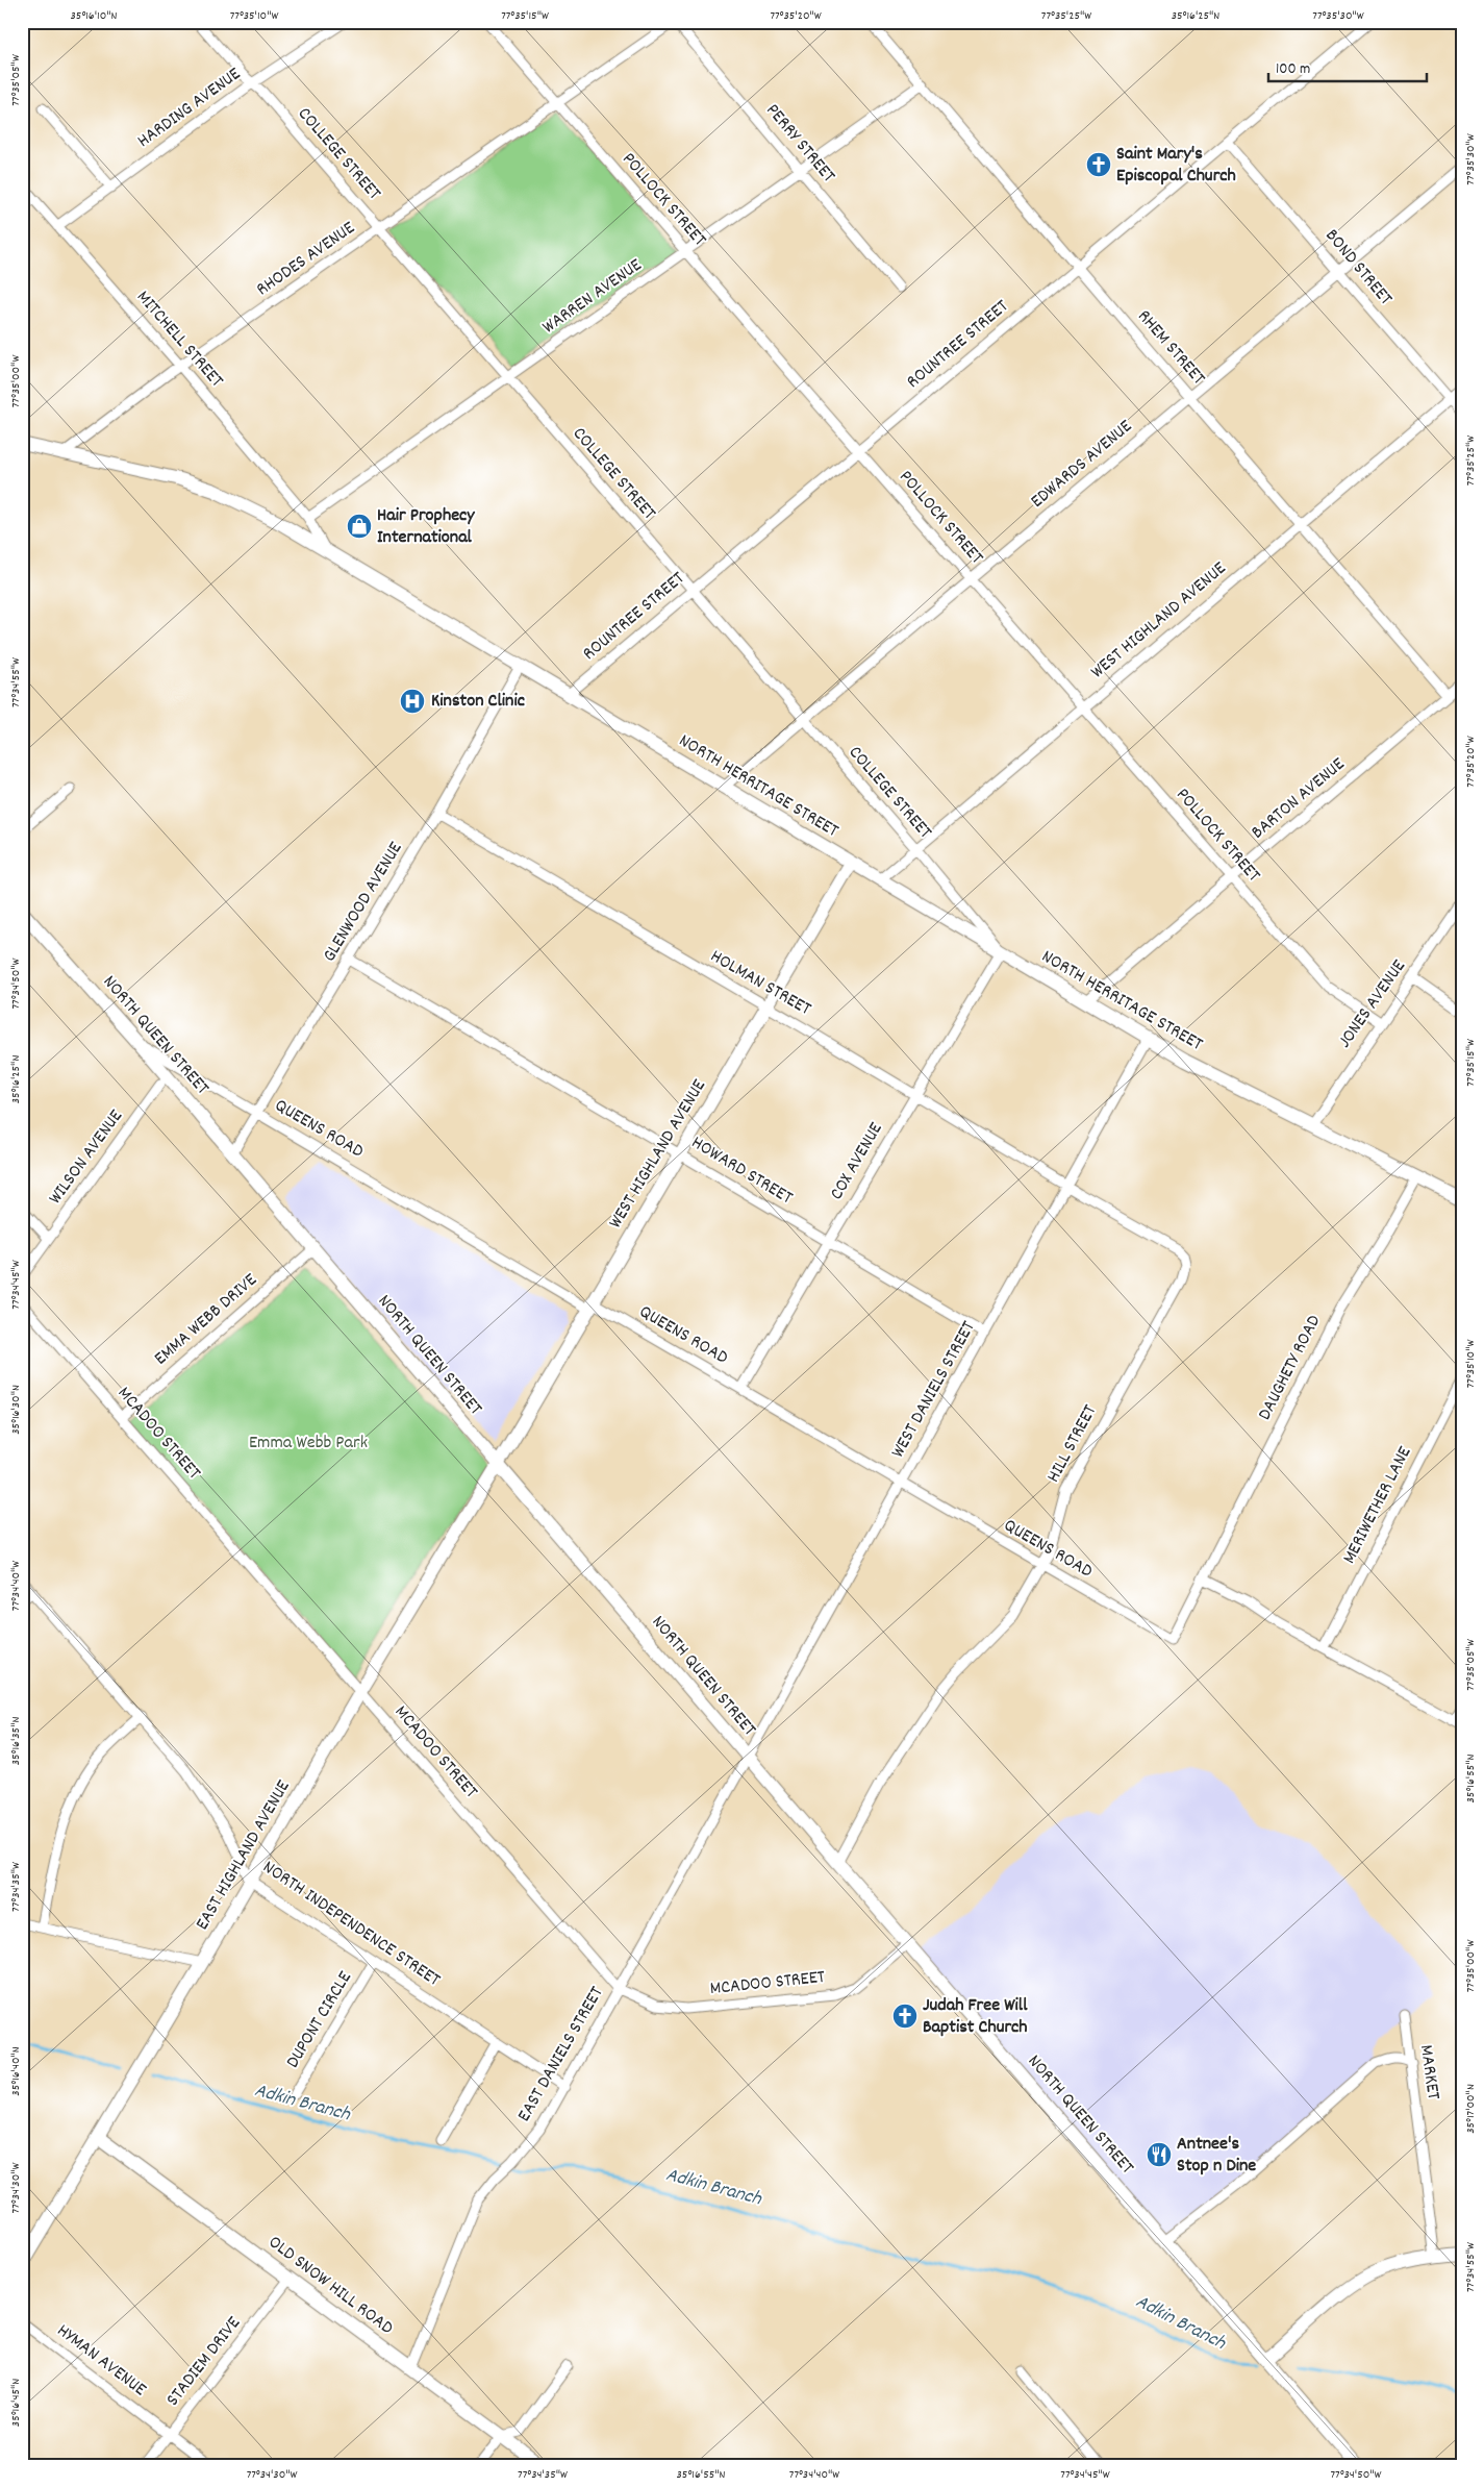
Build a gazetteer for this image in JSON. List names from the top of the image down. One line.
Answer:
{"streets":{"street":["HARDING AVENUE","PERRY STREET","COLLEGE STREET","POLLOCK STREET","RHODES AVENUE","BOND STREET","WARREN AVENUE","MITCHELL STREET","ROUNTREE STREET","RHEM STREET","EDWARDS AVENUE","WEST HIGHLAND AVENUE","NORTH HERRITAGE STREET","BARTON AVENUE","GLENWOOD AVENUE","HOLMAN STREET","JONES AVENUE","NORTH QUEEN STREET","QUEENS ROAD","WILSON AVENUE","COX AVENUE","HOWARD STREET","EMMA WEBB DRIVE","DAUGHETY ROAD","WEST DANIELS STREET","MCADOO STREET","HILL STREET","MERIWETHER LANE","EAST HIGHLAND AVENUE","NORTH INDEPENDENCE STREET","DUPONT CIRCLE","EAST DANIELS STREET","MARKET","OLD SNOW HILL ROAD","HYMAN AVENUE","STADIEM DRIVE"]},"crossings":[["HARDING AVENUE","COLLEGE STREET"],["HARDING AVENUE","MITCHELL STREET"],["PERRY STREET","RHODES AVENUE"],["PERRY STREET","WARREN AVENUE"],["COLLEGE STREET","RHODES AVENUE"],["COLLEGE STREET","WARREN AVENUE"],["COLLEGE STREET","ROUNTREE STREET"],["COLLEGE STREET","EDWARDS AVENUE"],["COLLEGE STREET","WEST HIGHLAND AVENUE"],["COLLEGE STREET","NORTH HERRITAGE STREET"],["COLLEGE STREET","COX AVENUE"],["POLLOCK STREET","RHODES AVENUE"],["POLLOCK STREET","WARREN AVENUE"],["POLLOCK STREET","ROUNTREE STREET"],["POLLOCK STREET","EDWARDS AVENUE"],["POLLOCK STREET","WEST HIGHLAND AVENUE"],["POLLOCK STREET","BARTON AVENUE"],["POLLOCK STREET","JONES AVENUE"],["RHODES AVENUE","MITCHELL STREET"],["RHODES AVENUE","NORTH HERRITAGE STREET"],["BOND STREET","ROUNTREE STREET"],["BOND STREET","EDWARDS AVENUE"],["BOND STREET","WEST HIGHLAND AVENUE"],["WARREN AVENUE","MITCHELL STREET"],["WARREN AVENUE","RHEM STREET"],["ROUNTREE STREET","RHEM STREET"],["ROUNTREE STREET","NORTH HERRITAGE STREET"],["RHEM STREET","EDWARDS AVENUE"],["RHEM STREET","WEST HIGHLAND AVENUE"],["RHEM STREET","BARTON AVENUE"],["EDWARDS AVENUE","NORTH HERRITAGE STREET"],["WEST HIGHLAND AVENUE","NORTH HERRITAGE STREET"],["WEST HIGHLAND AVENUE","HOLMAN STREET"],["WEST HIGHLAND AVENUE","NORTH QUEEN STREET"],["WEST HIGHLAND AVENUE","QUEENS ROAD"],["WEST HIGHLAND AVENUE","HOWARD STREET"],["WEST HIGHLAND AVENUE","EAST HIGHLAND AVENUE"],["NORTH HERRITAGE STREET","BARTON AVENUE"],["NORTH HERRITAGE STREET","GLENWOOD AVENUE"],["NORTH HERRITAGE STREET","JONES AVENUE"],["NORTH HERRITAGE STREET","COX AVENUE"],["NORTH HERRITAGE STREET","DAUGHETY ROAD"],["NORTH HERRITAGE STREET","WEST DANIELS STREET"],["GLENWOOD AVENUE","HOLMAN STREET"],["GLENWOOD AVENUE","NORTH QUEEN STREET"],["GLENWOOD AVENUE","QUEENS ROAD"],["GLENWOOD AVENUE","HOWARD STREET"],["HOLMAN STREET","COX AVENUE"],["HOLMAN STREET","WEST DANIELS STREET"],["HOLMAN STREET","HILL STREET"],["NORTH QUEEN STREET","QUEENS ROAD"],["NORTH QUEEN STREET","EMMA WEBB DRIVE"],["NORTH QUEEN STREET","WEST DANIELS STREET"],["NORTH QUEEN STREET","MCADOO STREET"],["NORTH QUEEN STREET","HILL STREET"],["NORTH QUEEN STREET","EAST HIGHLAND AVENUE"],["NORTH QUEEN STREET","EAST DANIELS STREET"],["QUEENS ROAD","COX AVENUE"],["QUEENS ROAD","DAUGHETY ROAD"],["QUEENS ROAD","WEST DANIELS STREET"],["QUEENS ROAD","HILL STREET"],["COX AVENUE","HOWARD STREET"],["HOWARD STREET","WEST DANIELS STREET"],["EMMA WEBB DRIVE","MCADOO STREET"],["WEST DANIELS STREET","HILL STREET"],["WEST DANIELS STREET","EAST DANIELS STREET"],["MCADOO STREET","EAST HIGHLAND AVENUE"],["MCADOO STREET","EAST DANIELS STREET"],["EAST HIGHLAND AVENUE","NORTH INDEPENDENCE STREET"],["EAST HIGHLAND AVENUE","OLD SNOW HILL ROAD"],["NORTH INDEPENDENCE STREET","DUPONT CIRCLE"],["NORTH INDEPENDENCE STREET","EAST DANIELS STREET"],["EAST DANIELS STREET","OLD SNOW HILL ROAD"],["OLD SNOW HILL ROAD","STADIEM DRIVE"],["HYMAN AVENUE","STADIEM DRIVE"]],"water":["Adkin Branch"],"parks":["Emma Webb Park"],"places":{"church":["Saint Mary's Episcopal Church","Judah Free Will Baptist Church"],"shop":["Hair Prophecy International"],"hospital":["Kinston Clinic"],"restaurant":["Antnee's Stop n Dine"]},"scale_bar":"100 m","coordinates":["35°16'10\"N","77°35'10\"W","77°35'15\"W","77°35'20\"W","77°35'25\"W","35°16'25\"N","77°35'30\"W","77°35'05\"W","77°35'00\"W","77°34'55\"W","77°34'50\"W","77°34'45\"W","35°16'30\"N","77°34'40\"W","35°16'35\"N","35°16'55\"N","77°34'35\"W","35°16'40\"N","35°17'00\"N","77°34'30\"W","35°16'45\"N"]}
